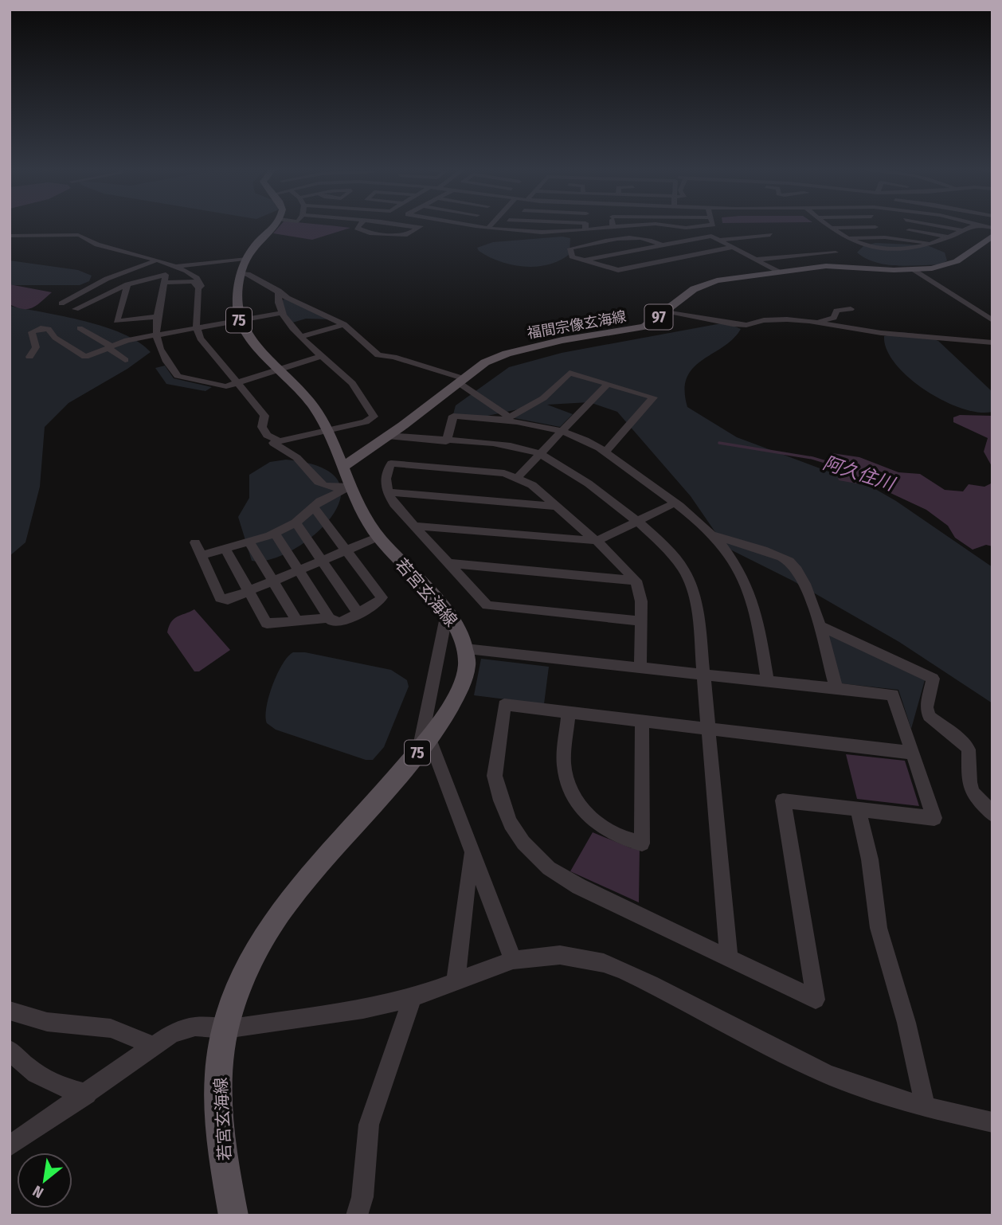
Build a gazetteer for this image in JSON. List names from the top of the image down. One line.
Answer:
{"streets":{"main road":["97","75","福間宗像玄海線","若宮玄海線"]},"crossings":[["75","若宮玄海線"],["福間宗像玄海線","若宮玄海線"]],"water":["阿久住川"],"north":"bottom left"}
